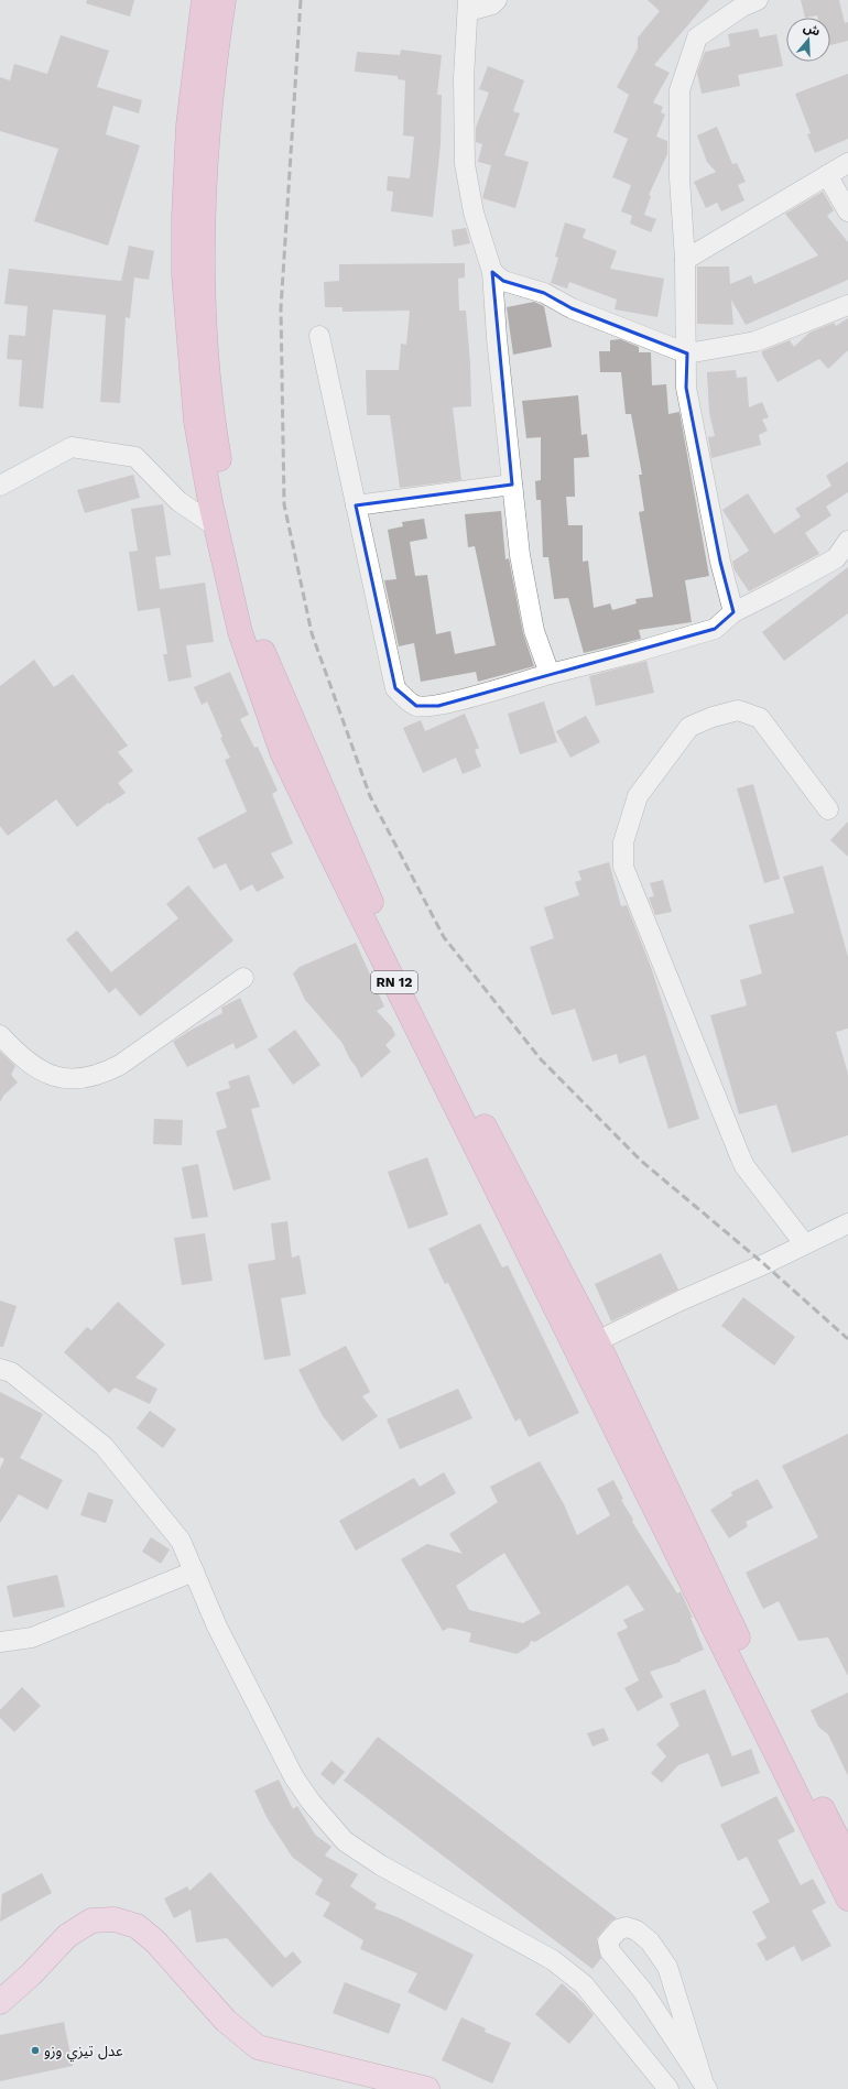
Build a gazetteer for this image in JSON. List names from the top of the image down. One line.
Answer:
{"streets":{"highway":["RN 12"]},"places":["عدل تيزي وزو"],"north":"top"}
